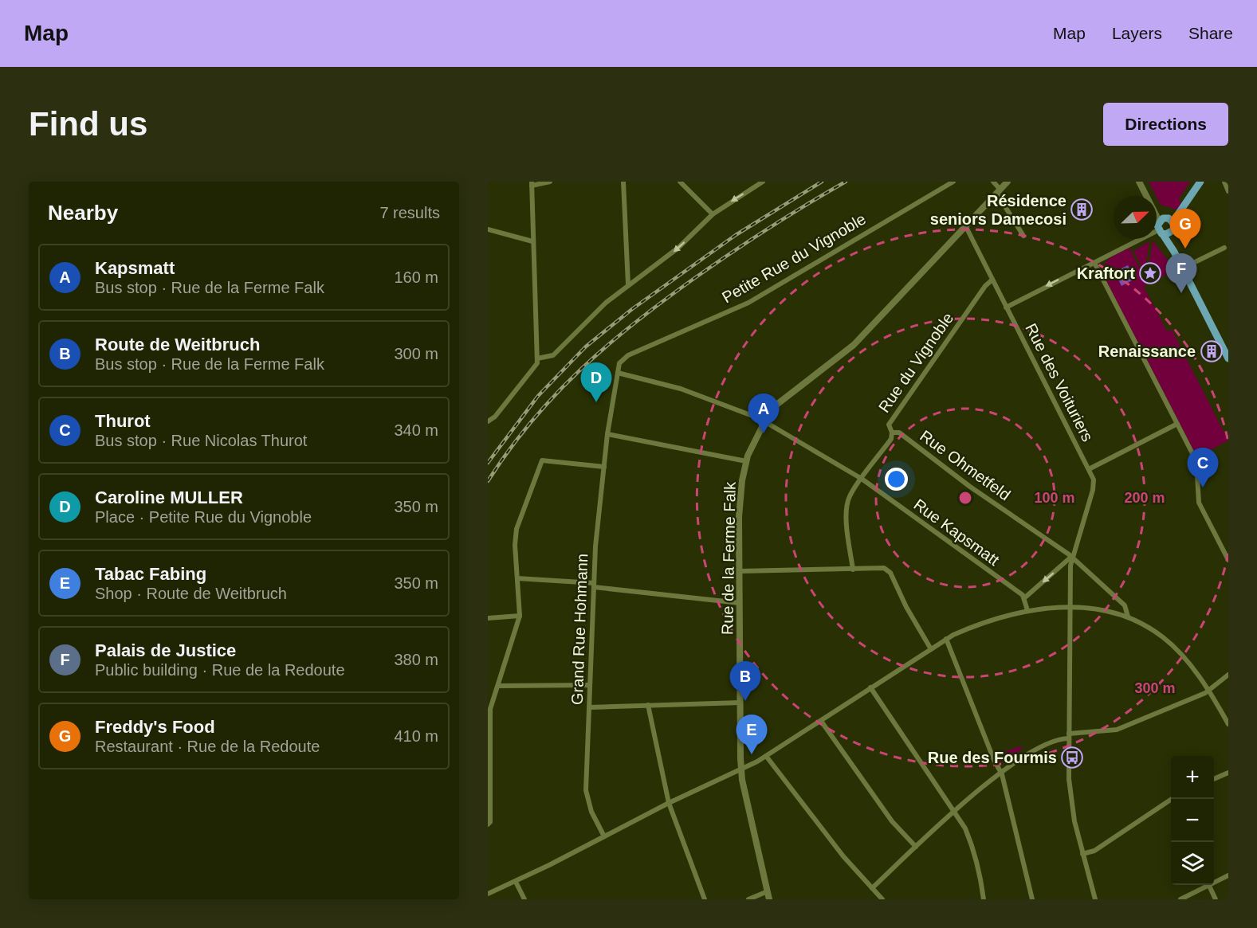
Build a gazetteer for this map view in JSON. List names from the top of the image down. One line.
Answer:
{"streets":{"street":["Petite Rue du Vignoble","Rue du Vignoble","Rue des Voituriers","Rue Ohmetfeld","Rue Kapsmatt","Rue de la Ferme Falk","Grand Rue Hohmann"]},"crossings":[["Petite Rue du Vignoble","Rue Kapsmatt"],["Petite Rue du Vignoble","Grand Rue Hohmann"],["Rue du Vignoble","Rue des Voituriers"],["Rue du Vignoble","Rue Ohmetfeld"],["Rue du Vignoble","Rue Kapsmatt"],["Rue des Voituriers","Rue Ohmetfeld"],["Rue des Voituriers","Rue de la Ferme Falk"],["Rue Kapsmatt","Rue de la Ferme Falk"]],"places":{"building":["Résidence seniors Damecosi","Renaissance"],"place":["Kraftort"],"bus stop":["Rue des Fourmis"]},"north":"top right","page":{"header":"Map","nav":["Map","Layers","Share"],"buttons":"Directions","title":"Find us","heading":["Nearby","7 results"],"pins":["G","F","D","A","C","B","E"],"list":[{"mark":"A","name":"Kapsmatt","note":"Bus stop · Rue de la Ferme Falk","value":"160 m"},{"mark":"B","name":"Route de Weitbruch","note":"Bus stop · Rue de la Ferme Falk","value":"300 m"},{"mark":"C","name":"Thurot","note":"Bus stop · Rue Nicolas Thurot","value":"340 m"},{"mark":"D","name":"Caroline MULLER","note":"Place · Petite Rue du Vignoble","value":"350 m"},{"mark":"E","name":"Tabac Fabing","note":"Shop · Route de Weitbruch","value":"350 m"},{"mark":"F","name":"Palais de Justice","note":"Public building · Rue de la Redoute","value":"380 m"},{"mark":"G","name":"Freddy's Food","note":"Restaurant · Rue de la Redoute","value":"410 m"}],"map_buttons":["+","−"]},"rings":["100 m","200 m","300 m"]}
